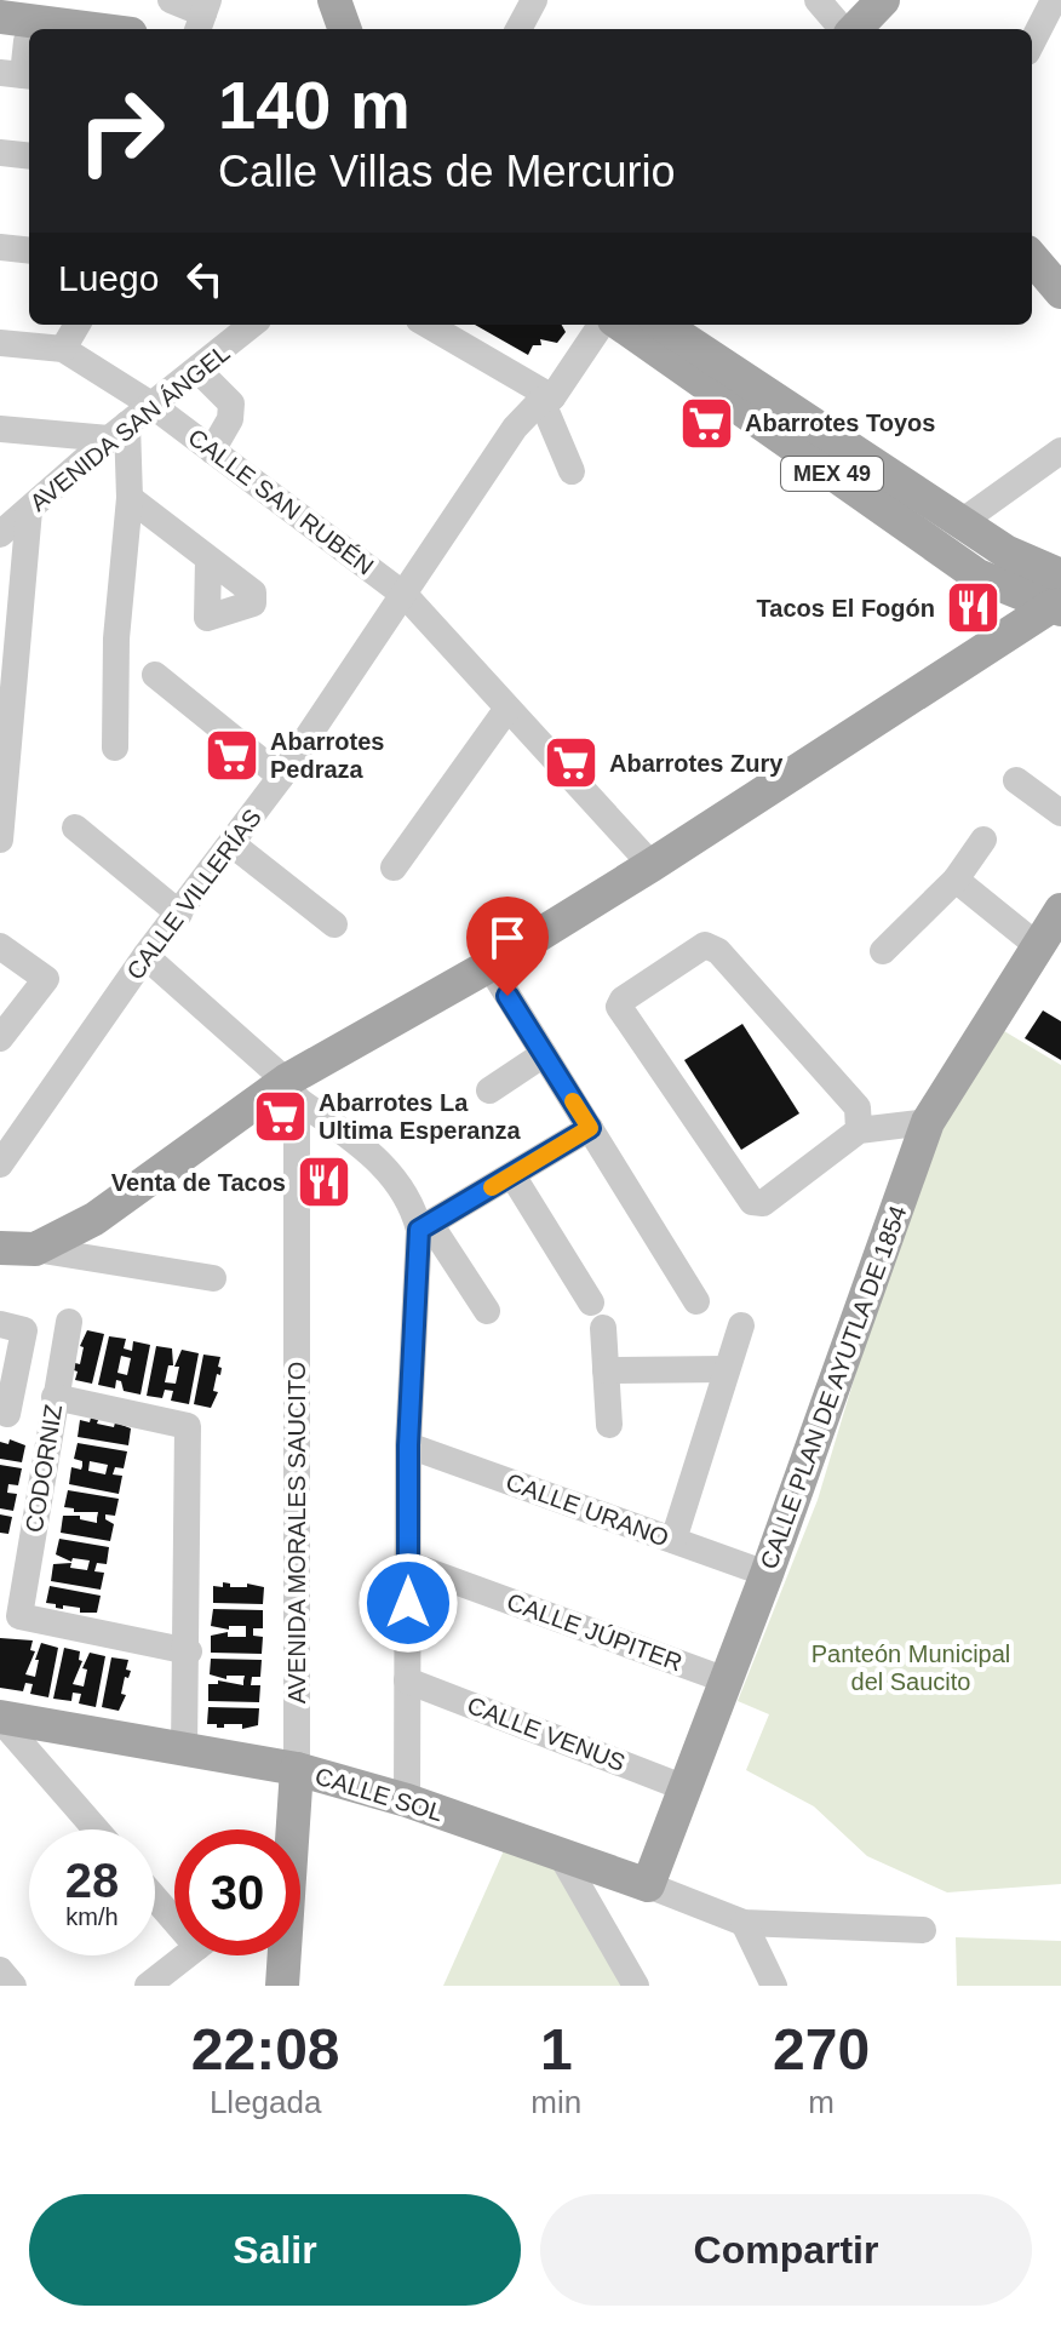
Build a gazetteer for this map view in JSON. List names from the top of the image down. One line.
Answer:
{"streets":{"main road":["MEX 49","CALLE PLAN DE AYUTLA DE 1854","AVENIDA MORALES SAUCITO","CALLE SOL"],"street":["AVENIDA SAN ÁNGEL","CALLE SAN RUBÉN","CALLE VILLERÍAS","CODORNIZ","CALLE URANO","CALLE JÚPITER","CALLE VENUS"]},"crossings":[["AVENIDA SAN ÁNGEL","CALLE SAN RUBÉN"],["CALLE SAN RUBÉN","CALLE VILLERÍAS"],["CALLE PLAN DE AYUTLA DE 1854","CALLE URANO"],["CALLE PLAN DE AYUTLA DE 1854","CALLE JÚPITER"],["CALLE PLAN DE AYUTLA DE 1854","CALLE VENUS"],["CALLE PLAN DE AYUTLA DE 1854","CALLE SOL"],["AVENIDA MORALES SAUCITO","CALLE SOL"]],"parks":["Panteón Municipal del Saucito"],"places":{"supermarket":["Abarrotes Toyos","Abarrotes Pedraza","Abarrotes Zury","Abarrotes La Ultima Esperanza"],"restaurant":["Tacos El Fogón","Venta de Tacos"]},"page":{"turn":["140 m","Calle Villas de Mercurio"],"then":"Luego","speed":"28 km/h","limit":"30","eta":["22:08","Llegada","1","min","270","m"],"buttons":["Salir","Compartir"]}}
